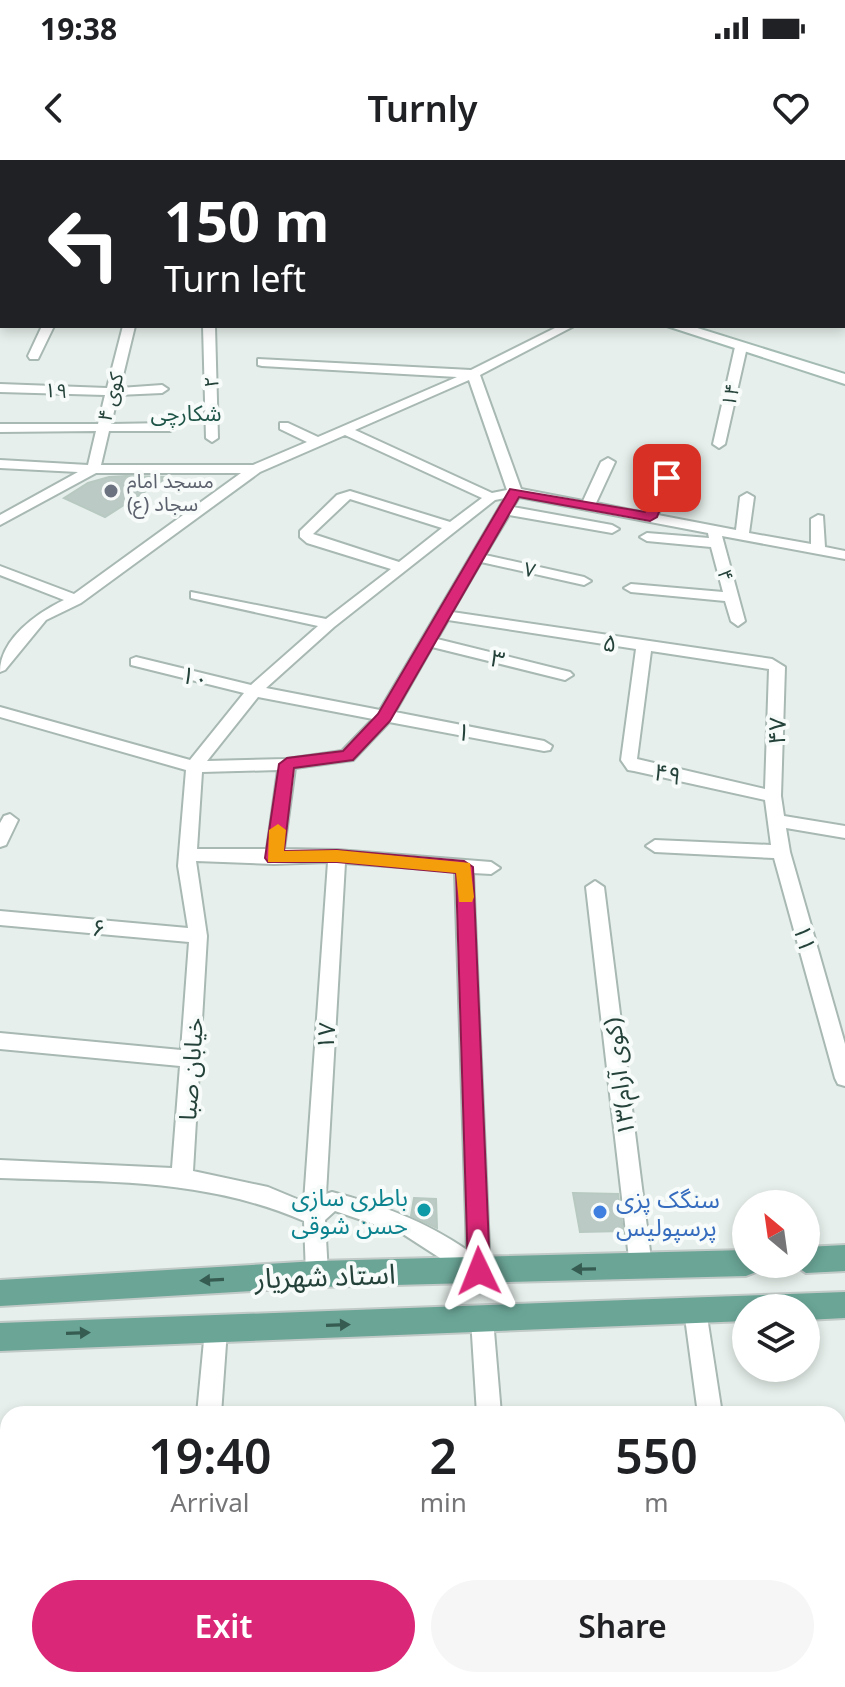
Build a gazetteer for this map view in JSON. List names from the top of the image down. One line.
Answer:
{"streets":{"main road":["استاد شهریار"],"street":["۲","۱۹","۱۴","کوی ۴","۷","۴","۵","۳","۱۰","۱","۴۷","۴۹","۶","۱۱","۱۷","خیابان صبا","۱۳(کوی آرام)"]},"crossings":[["۱۹","کوی ۴"],["۵","۴۷"],["۵","۴۹"],["۱۰","۱"],["۴۷","۴۹"],["۴۷","۱۱"],["۴۹","۱۱"],["۶","خیابان صبا"],["۱۳(کوی آرام)","استاد شهریار"]],"districts":["شکارچی"],"places":["مسجد امام سجاد (ع)","باطری سازی حسن شوقی","سنگک پزی پرسپولیس"],"north":"top left","page":{"status":"19:38","header":"Turnly","turn":["150 m","Turn left"],"eta":["19:40","Arrival","2","min","550","m"],"buttons":["Exit","Share"]}}
